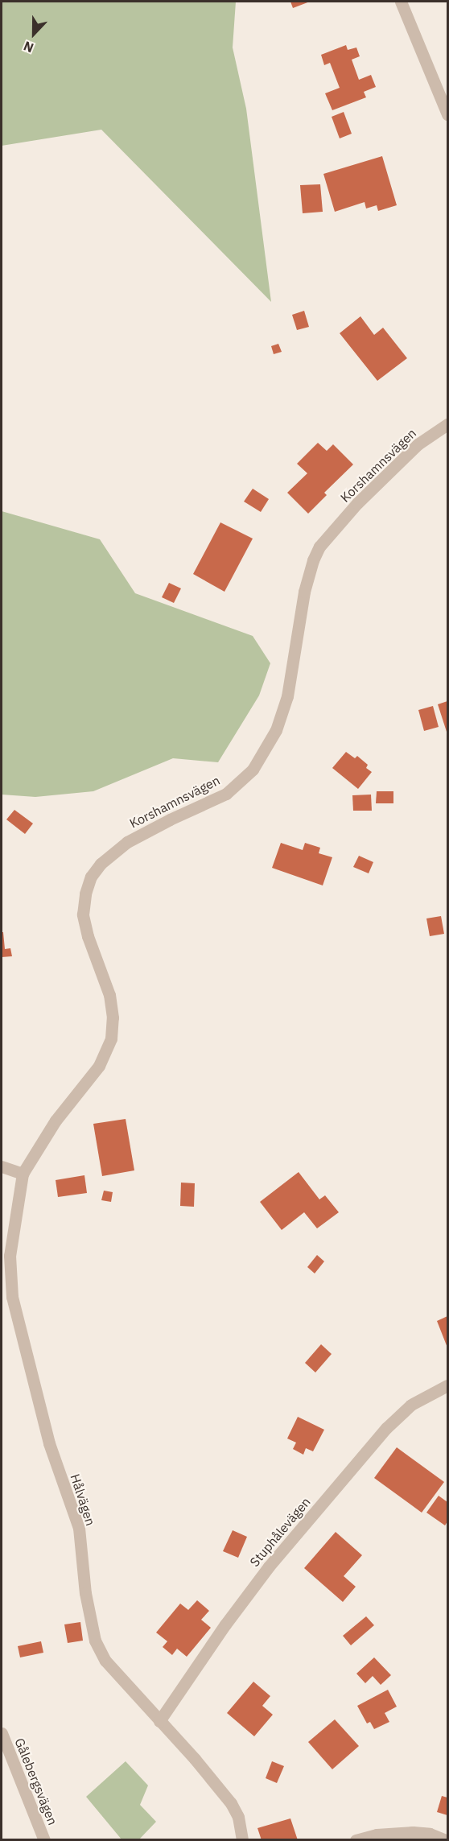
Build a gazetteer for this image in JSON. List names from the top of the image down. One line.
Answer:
{"streets":{"street":["Korshamnsvägen","Hålvägen","Stuphålevägen","Gålebergsvägen"]},"crossings":[["Korshamnsvägen","Hålvägen"],["Hålvägen","Stuphålevägen"]],"north":"bottom"}
